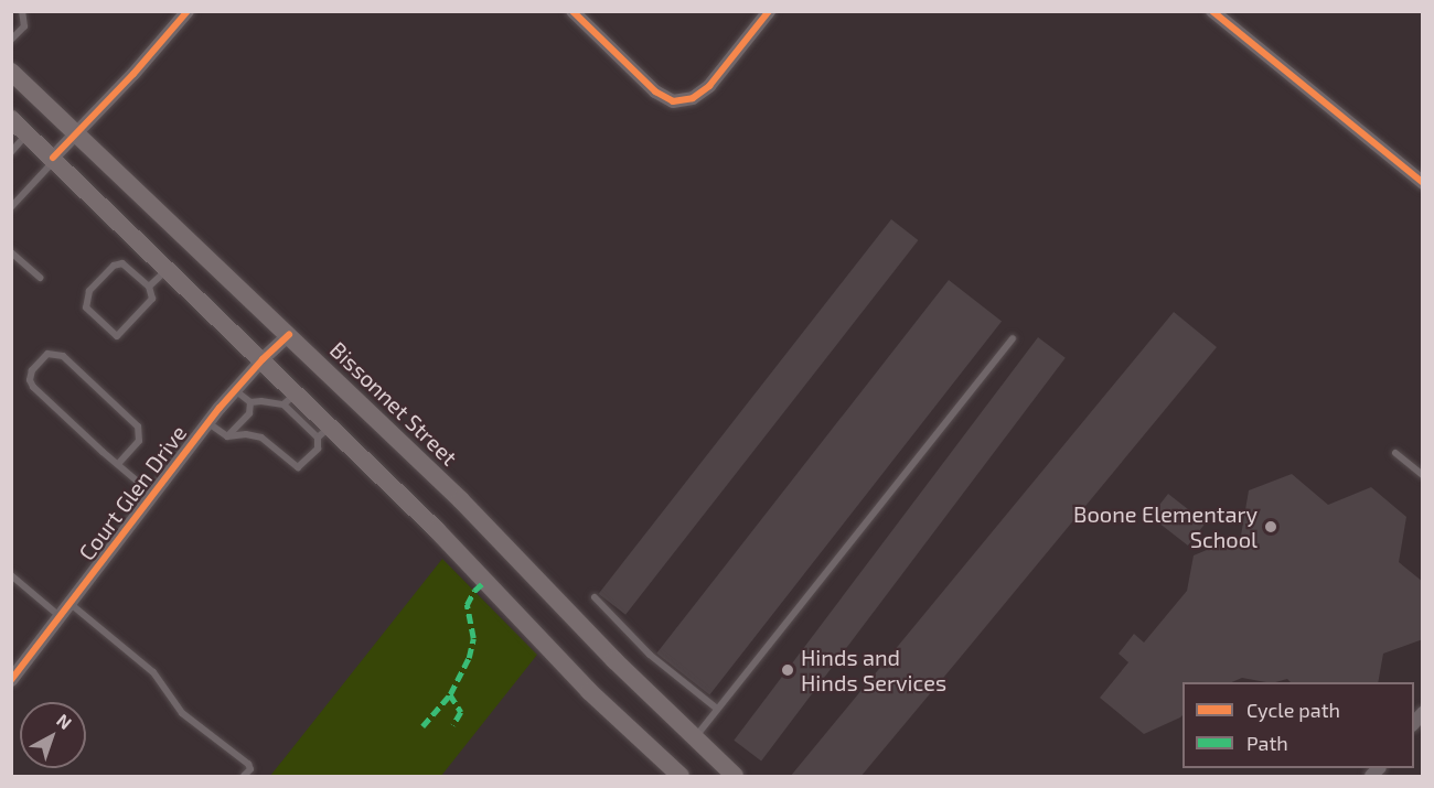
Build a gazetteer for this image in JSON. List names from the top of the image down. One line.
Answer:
{"streets":{"main road":["Bissonnet Street"],"street":["Court Glen Drive"]},"crossings":[["Bissonnet Street","Court Glen Drive"]],"places":["Boone Elementary School","Hinds and Hinds Services"],"legend":["Cycle path","Path"],"north":"top right"}
